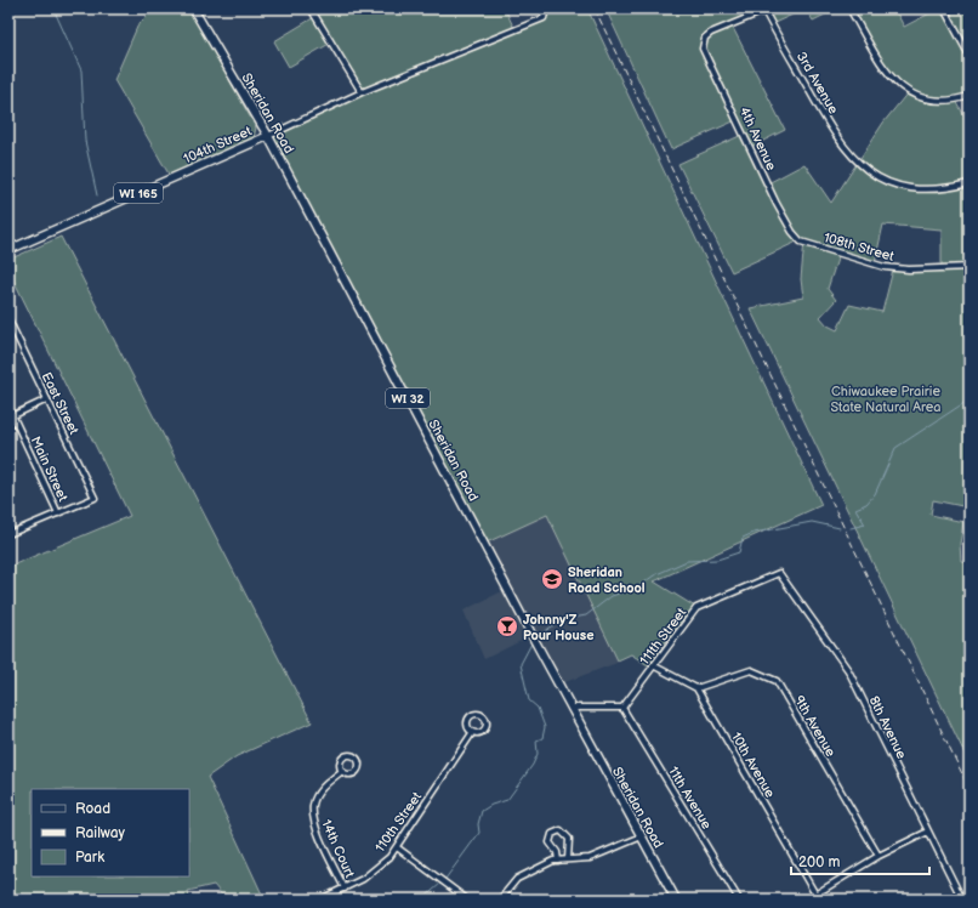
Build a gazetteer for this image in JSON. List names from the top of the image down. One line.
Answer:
{"streets":{"main road":["Sheridan Road","104th Street","WI 165","WI 32"],"street":["3rd Avenue","4th Avenue","108th Street","East Street","Main Street","111th Street","9th Avenue","8th Avenue","10th Avenue","11th Avenue","110th Street","14th Court"]},"crossings":[["3rd Avenue","4th Avenue"],["Sheridan Road","104th Street"],["4th Avenue","108th Street"],["East Street","Main Street"],["111th Street","8th Avenue"],["111th Street","11th Avenue"],["9th Avenue","10th Avenue"],["110th Street","14th Court"]],"parks":["Chiwaukee Prairie State Natural Area"],"places":{"school or university":["Sheridan Road School"],"bar":["Johnny'Z Pour House"]},"legend":["Road","Railway","Park"],"scale_bar":"200 m"}
